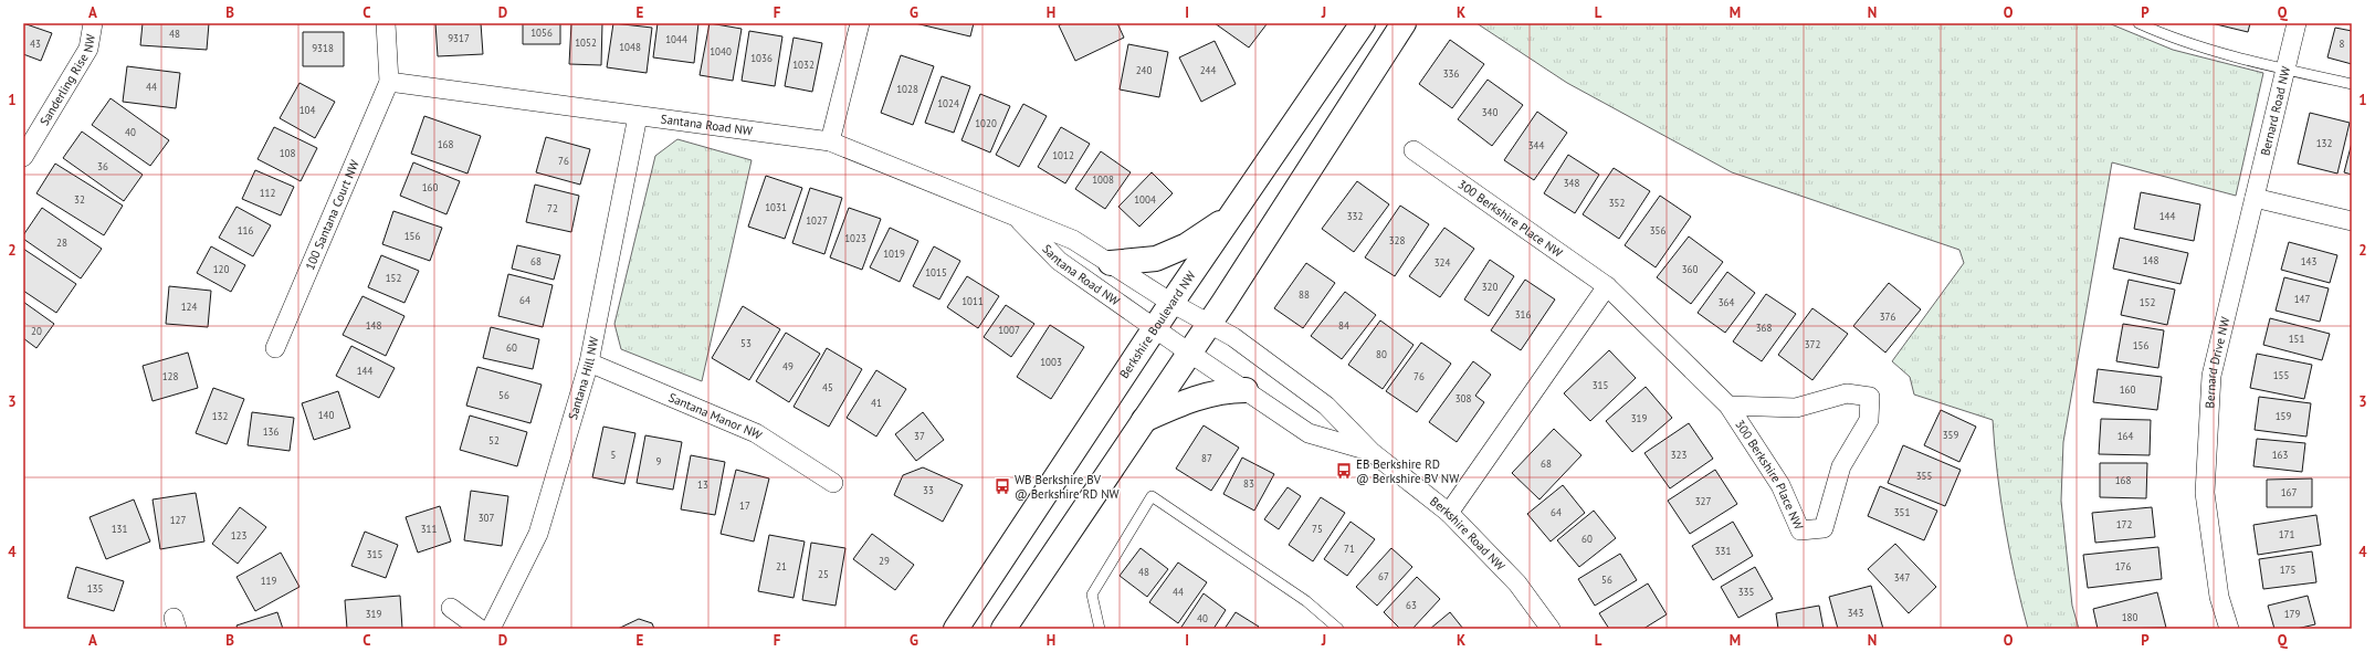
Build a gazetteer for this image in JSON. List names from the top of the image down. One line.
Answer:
{"streets":{"main road":["Berkshire Boulevard NW"],"street":["Sanderling Rise NW","Bernard Road NW","Santana Road NW","100 Santana Court NW","300 Berkshire Place NW","Bernard Drive NW","Santana Hill NW","Santana Manor NW","Berkshire Road NW"]},"crossings":[["Bernard Road NW","Bernard Drive NW"],["Santana Road NW","100 Santana Court NW"],["Santana Road NW","Berkshire Boulevard NW"],["Santana Road NW","Santana Hill NW"],["Santana Road NW","Berkshire Road NW"],["Berkshire Boulevard NW","Berkshire Road NW"],["Santana Hill NW","Santana Manor NW"]],"places":{"bus stop":["EB Berkshire RD @ Berkshire BV NW","WB Berkshire BV @ Berkshire RD NW"]},"house_numbers":["1056","48","9317","1044","1052","43","8","1048","9318","1040","1036","1032","240","244","336","44","1028","1024","104","340","1020","40","132","168","344","108","1012","76","36","1008","348","160","112","32","1004","352","1031","72","332","144","1027","116","356","156","1023","328","28","1019","148","68","143","324","120","360","1015","152","320","88","147","64","1011","364","152","124","316","376","148","84","368","1007","20","151","53","372","156","60","80","1003","49","144","155","128","76","315","45","160","56","308","41","140","132","159","319","136","359","37","164","52","5","323","163","87","9","68","355","168","83","13","33","167","327","17","64","351","307","127","172","131","311","75","171","123","60","71","331","315","29","21","176","175","48","25","67","347","56","119","135","44","335","63","343","319","179","180","40"],"grid":{"columns":["A","B","C","D","E","F","G","H","I","J","K","L","M","N","O","P","Q"],"rows":["1","2","3","4"]}}
